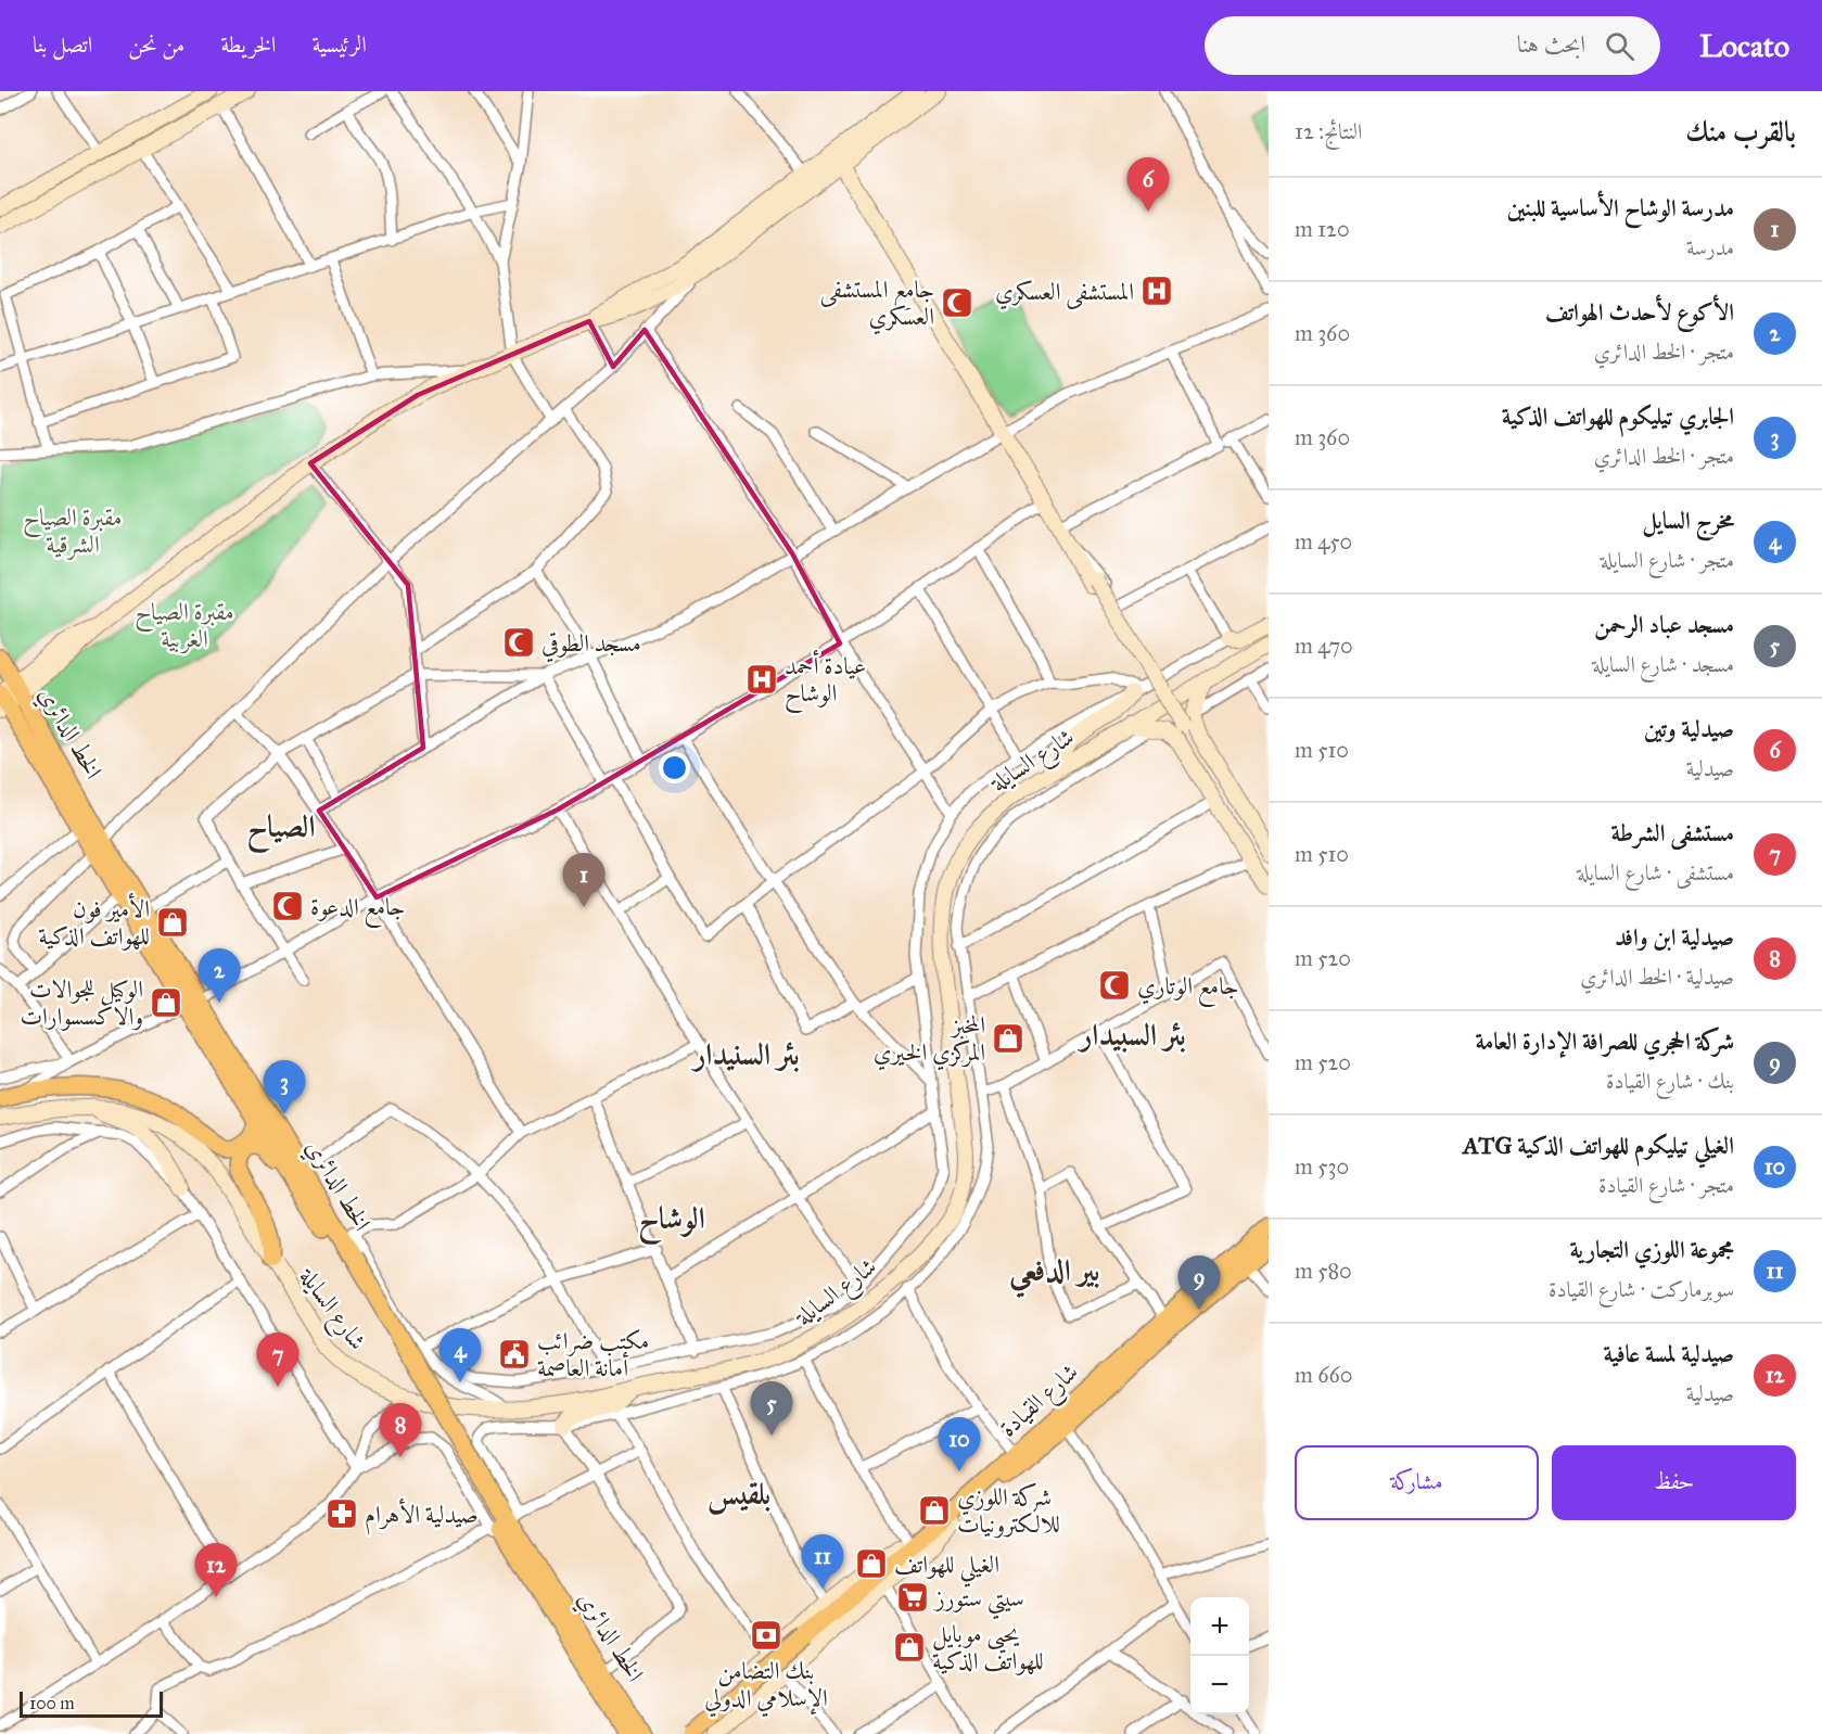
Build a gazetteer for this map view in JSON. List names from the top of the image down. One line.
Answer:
{"streets":{"main road":["الخط الدائري","شارع السايلة","شارع القيادة"]},"districts":["الصياح","بئر السبيدار","بئر السنيدار","الوشاح","بير الدفعي","بلقيس"],"parks":["مقبرة الصياح الشرقية","مقبرة الصياح الغربية"],"places":{"hospital":["المستشفى العسكري","عيادة أحمد الوشاح"],"mosque":["جامع المستشفى العسكري","مسجد الطوقي","جامع الدعوة","جامع الوتاري"],"shop":["الأمير فون للهواتف الذكية","الوكيل للجوالات والاكسسوارات","المخبز المركزي الخيري","شركة اللوزي للالكترونيات","الغيلي للهواتف","يحيى موبايل للهواتف الذكية"],"public building":["مكتب ضرائب أمانة العاصمة"],"pharmacy":["صيدلية الأهرام"],"supermarket":["سيتي ستورز"],"bank":["بنك التضامن الإسلامي الدولي"]},"scale_bar":"100 m","page":{"header":"Locato","search":"ابحث هنا","nav":["الرئيسية","الخريطة","من نحن","اتصل بنا"],"heading":["بالقرب منك","النتائج: 12"],"pins":["6","1","2","3","9","4","7","5","8","10","11","12"],"list":[{"mark":"1","name":"مدرسة الوشاح الأساسية للبنين","note":"مدرسة","value":"120 m"},{"mark":"2","name":"الأكوع لأحدث الهواتف","note":"متجر · الخط الدائري","value":"360 m"},{"mark":"3","name":"الجابري تيليكوم للهواتف الذكية","note":"متجر · الخط الدائري","value":"360 m"},{"mark":"4","name":"مخرج السايل","note":"متجر · شارع السايلة","value":"450 m"},{"mark":"5","name":"مسجد عباد الرحمن","note":"مسجد · شارع السايلة","value":"470 m"},{"mark":"6","name":"صيدلية وتين","note":"صيدلية","value":"510 m"},{"mark":"7","name":"مستشفى الشرطة","note":"مستشفى · شارع السايلة","value":"510 m"},{"mark":"8","name":"صيدلية ابن وافد","note":"صيدلية · الخط الدائري","value":"520 m"},{"mark":"9","name":"شركة الحجري للصرافة الإدارة العامة","note":"بنك · شارع القيادة","value":"520 m"},{"mark":"10","name":"الغيلي تيليكوم للهواتف الذكية ATG","note":"متجر · شارع القيادة","value":"530 m"},{"mark":"11","name":"مجموعة اللوزي التجارية","note":"سوبرماركت · شارع القيادة","value":"580 m"},{"mark":"12","name":"صيدلية لمسة عافية","note":"صيدلية","value":"660 m"}],"buttons":["حفظ","مشاركة"],"map_buttons":["+","−"],"scale":"100 m"}}
